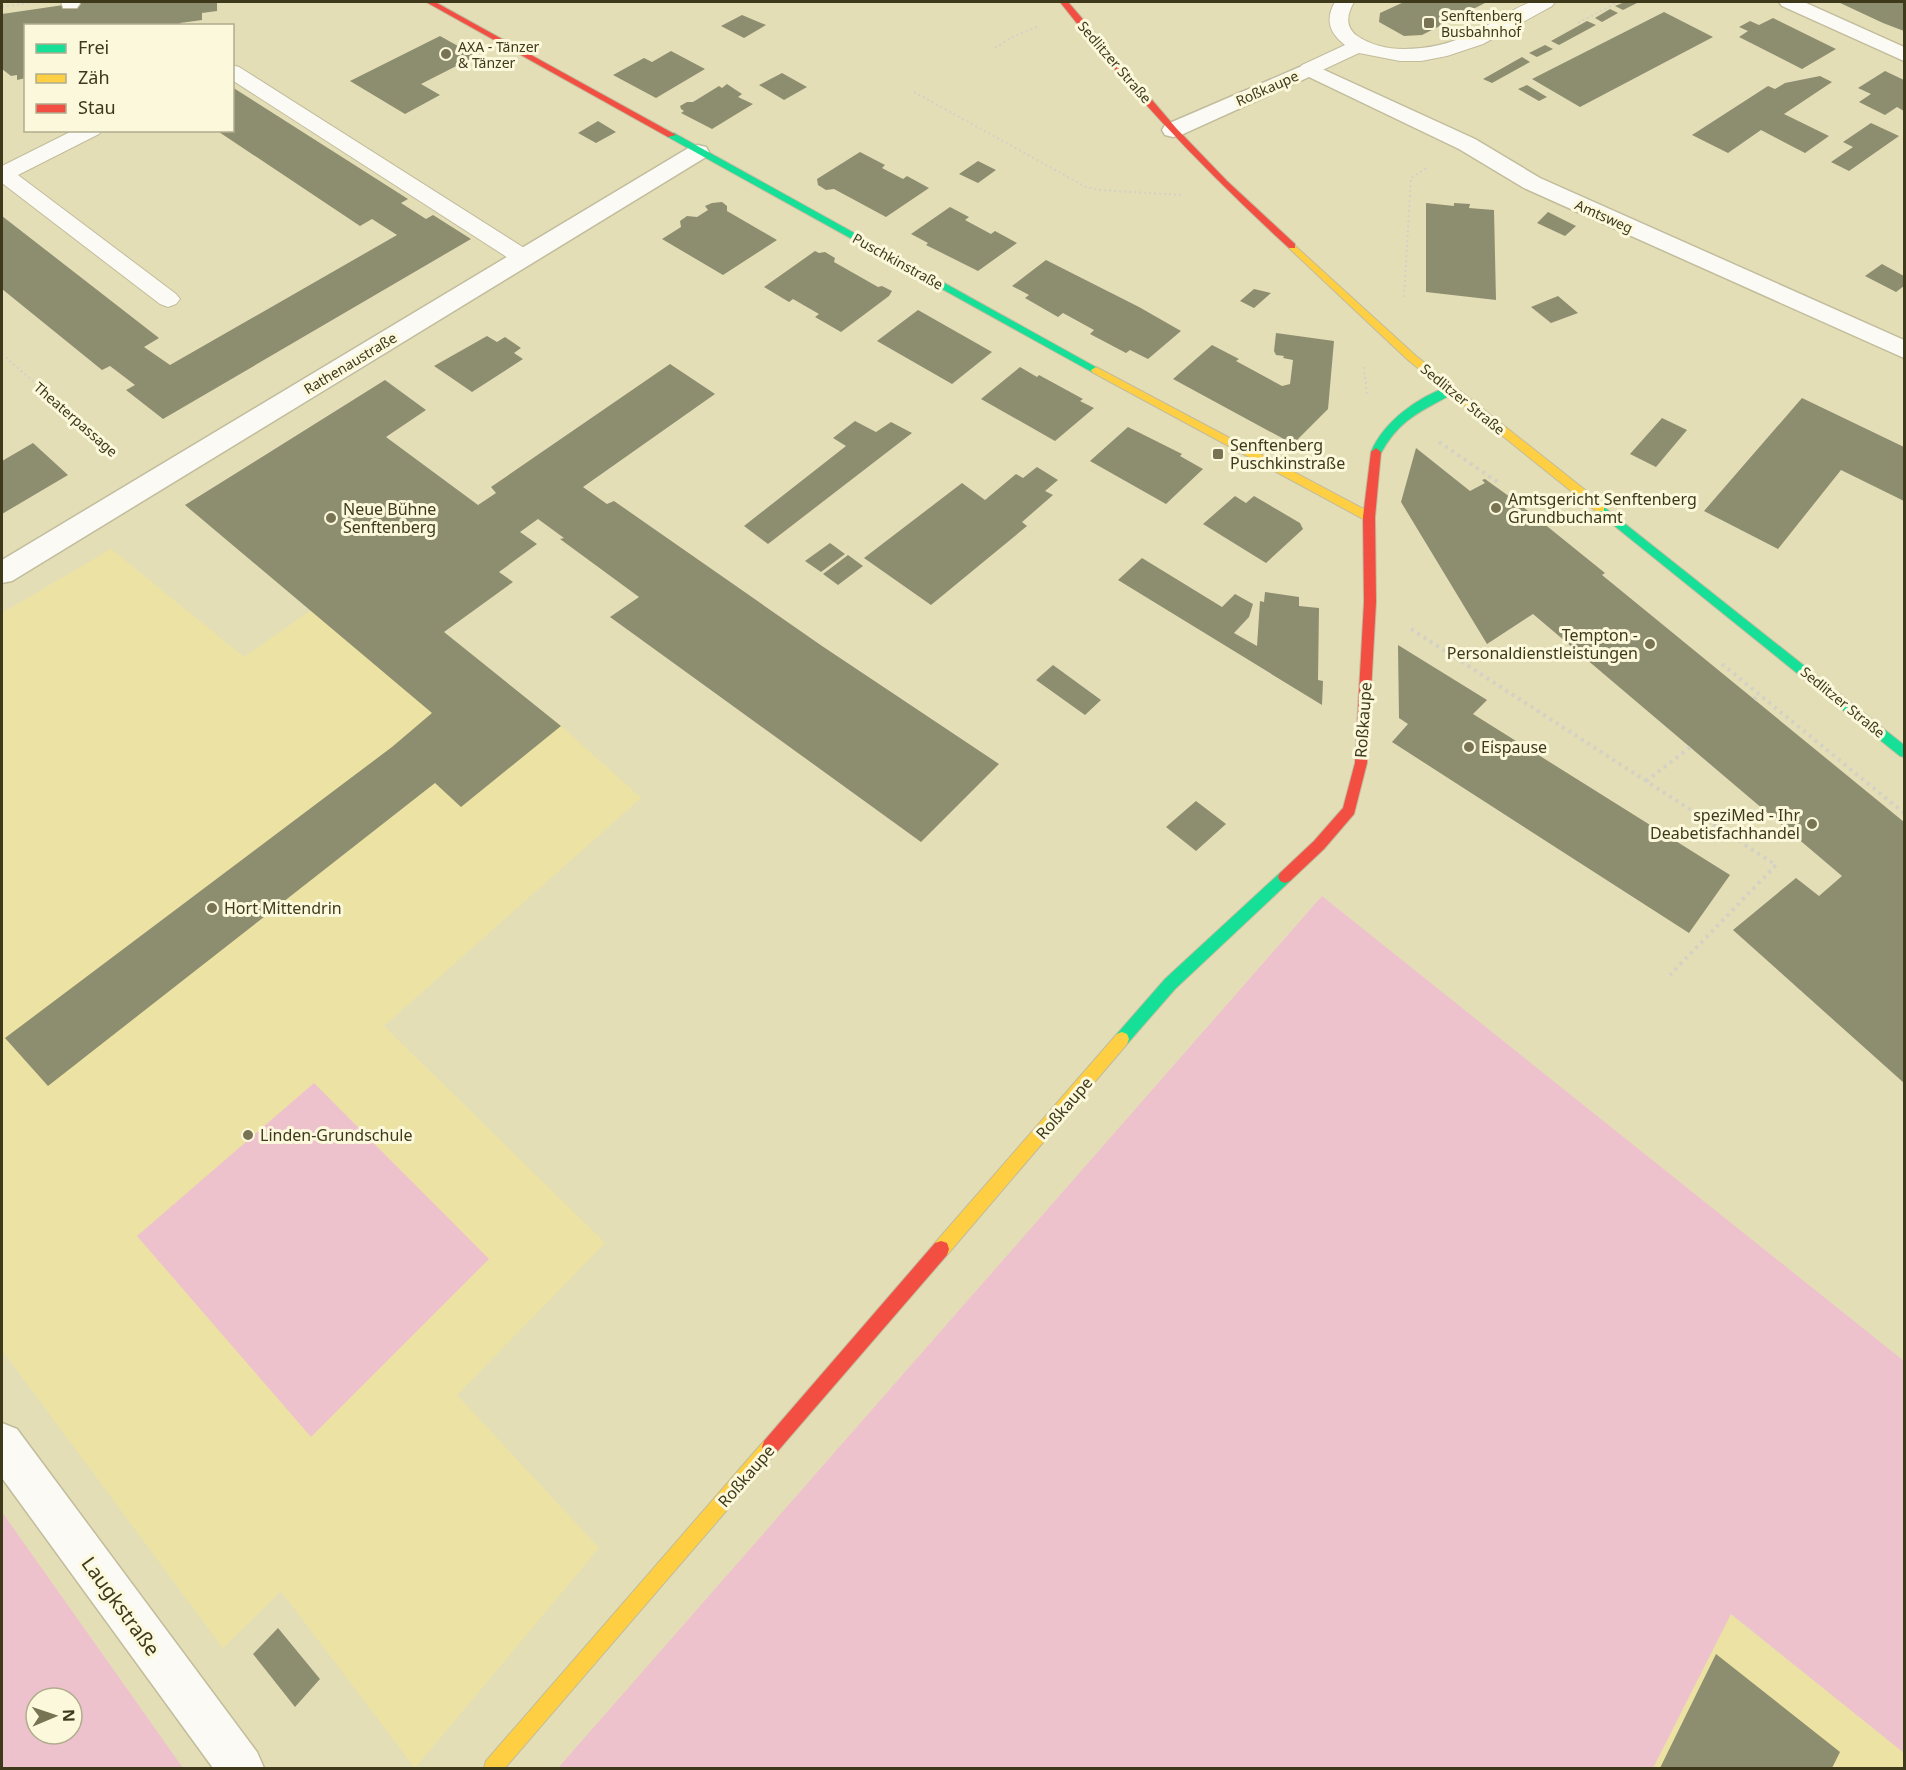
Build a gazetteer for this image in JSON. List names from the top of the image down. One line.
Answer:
{"streets":{"street":["Sedlitzer Straße","Roßkaupe","Amtsweg","Puschkinstraße","Rathenaustraße","Laugkstraße"],"path":["Theaterpassage"]},"crossings":[["Sedlitzer Straße","Roßkaupe"],["Roßkaupe","Amtsweg"],["Roßkaupe","Puschkinstraße"],["Puschkinstraße","Rathenaustraße"],["Rathenaustraße","Theaterpassage"]],"places":{"transit":["Senftenberg Busbahnhof","Senftenberg Puschkinstraße"],"other":["AXA - Tänzer & Tänzer","Amtsgericht Senftenberg Grundbuchamt","Neue Bühne Senftenberg","Tempton - Personaldienstleistungen","Eispause","speziMed - Ihr Deabetisfachhandel","Hort Mittendrin","Linden-Grundschule"]},"legend":["Frei","Zäh","Stau"],"north":"right"}
